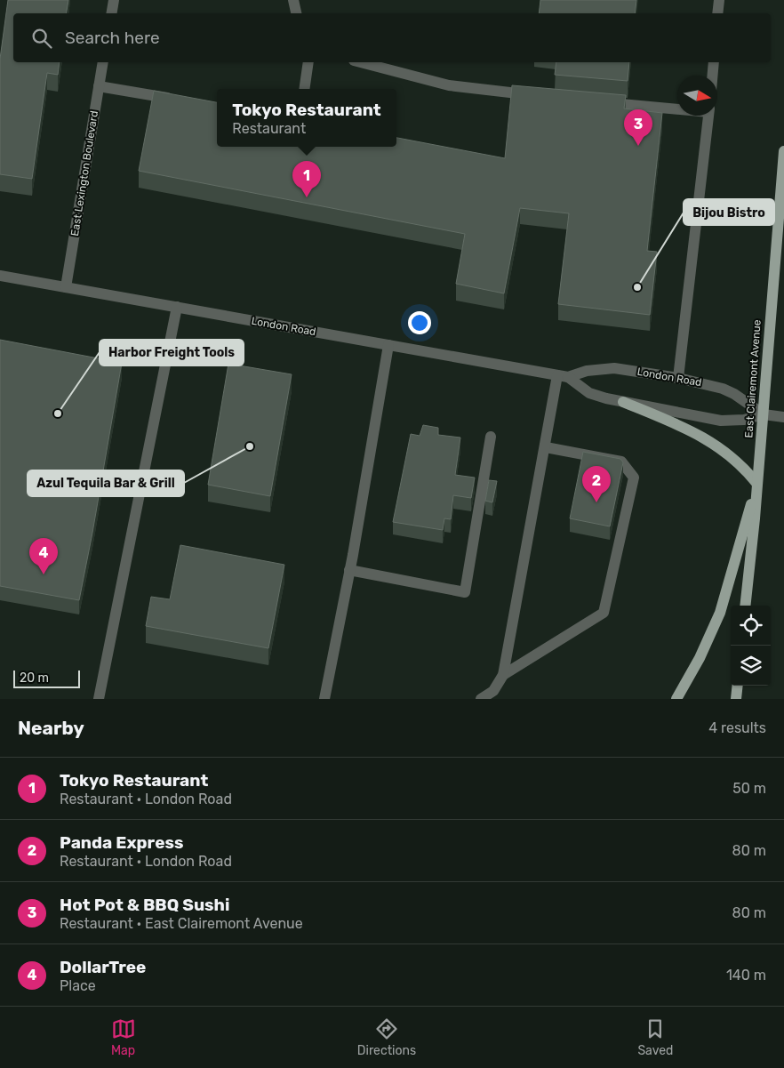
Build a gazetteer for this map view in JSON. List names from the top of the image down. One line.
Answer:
{"streets":{"main road":["East Clairemont Avenue"],"street":["East Lexington Boulevard","London Road"]},"crossings":[["East Lexington Boulevard","London Road"],["London Road","East Clairemont Avenue"]],"places":["Bijou Bistro","Harbor Freight Tools","Azul Tequila Bar & Grill"],"scale_bar":"20 m","north":"right","page":{"search":"Search here","popup":["Tokyo Restaurant","Restaurant"],"pins":["3","1","2","4"],"scale":"20 m","heading":["Nearby","4 results"],"list":[{"mark":"1","name":"Tokyo Restaurant","note":"Restaurant · London Road","value":"50 m"},{"mark":"2","name":"Panda Express","note":"Restaurant · London Road","value":"80 m"},{"mark":"3","name":"Hot Pot & BBQ Sushi","note":"Restaurant · East Clairemont Avenue","value":"80 m"},{"mark":"4","name":"DollarTree","note":"Place","value":"140 m"}],"nav":["Map","Directions","Saved"]}}
